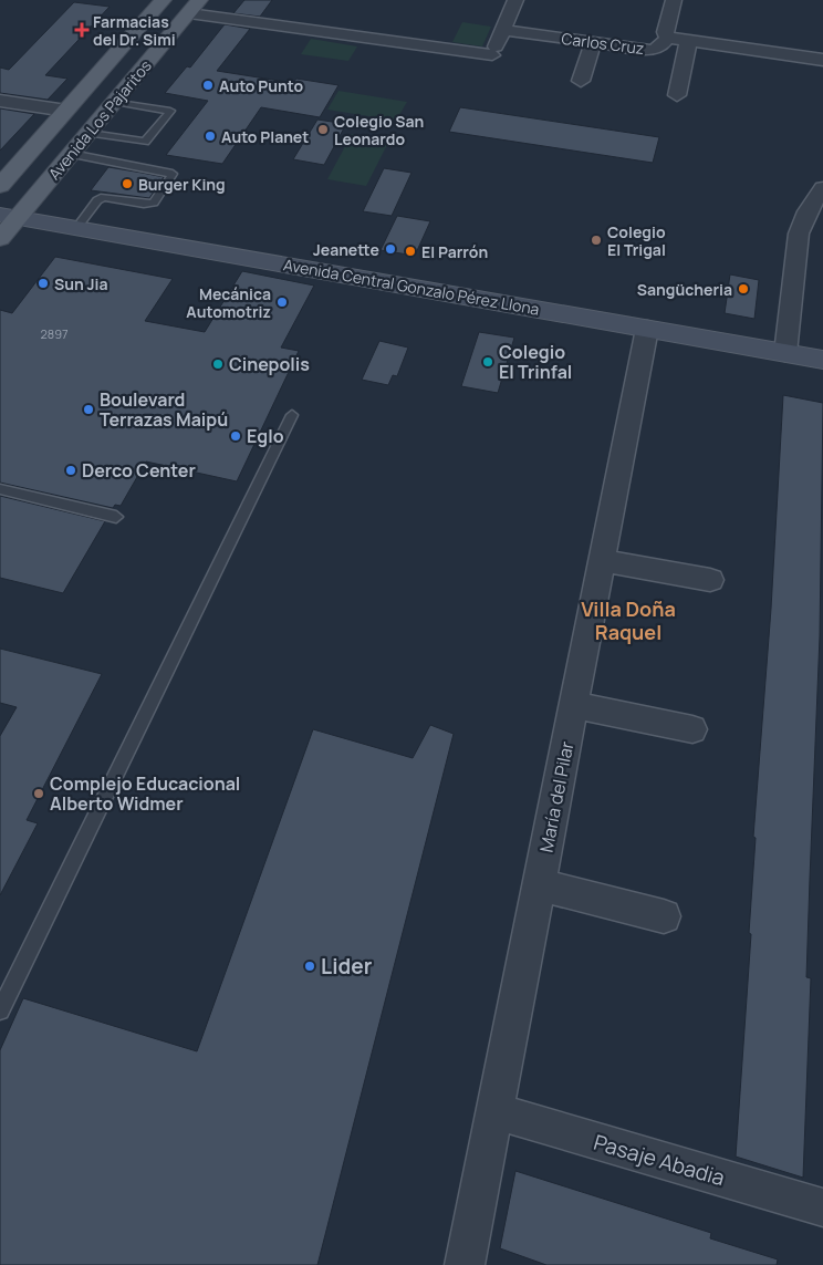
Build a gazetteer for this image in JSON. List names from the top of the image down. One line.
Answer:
{"streets":{"main road":["Avenida Los Pajaritos"],"street":["Carlos Cruz","Avenida Central Gonzalo Pérez Llona","María del Pilar","Pasaje Abadia"]},"crossings":[["Avenida Los Pajaritos","Avenida Central Gonzalo Pérez Llona"],["Avenida Central Gonzalo Pérez Llona","María del Pilar"],["María del Pilar","Pasaje Abadia"]],"districts":["Villa Doña Raquel"],"places":{"health":["Farmacias del Dr. Simi"],"other":["Auto Punto","Colegio San Leonardo","Auto Planet","Burger King","Colegio El Trigal","Jeanette","El Parrón","Sun Jia","Sangücheria","Mecánica Automotriz","Colegio El Trinfal","Cinepolis","Boulevard Terrazas Maipú","Eglo","Derco Center","Complejo Educacional Alberto Widmer","Lider"]},"house_numbers":["2897"]}
